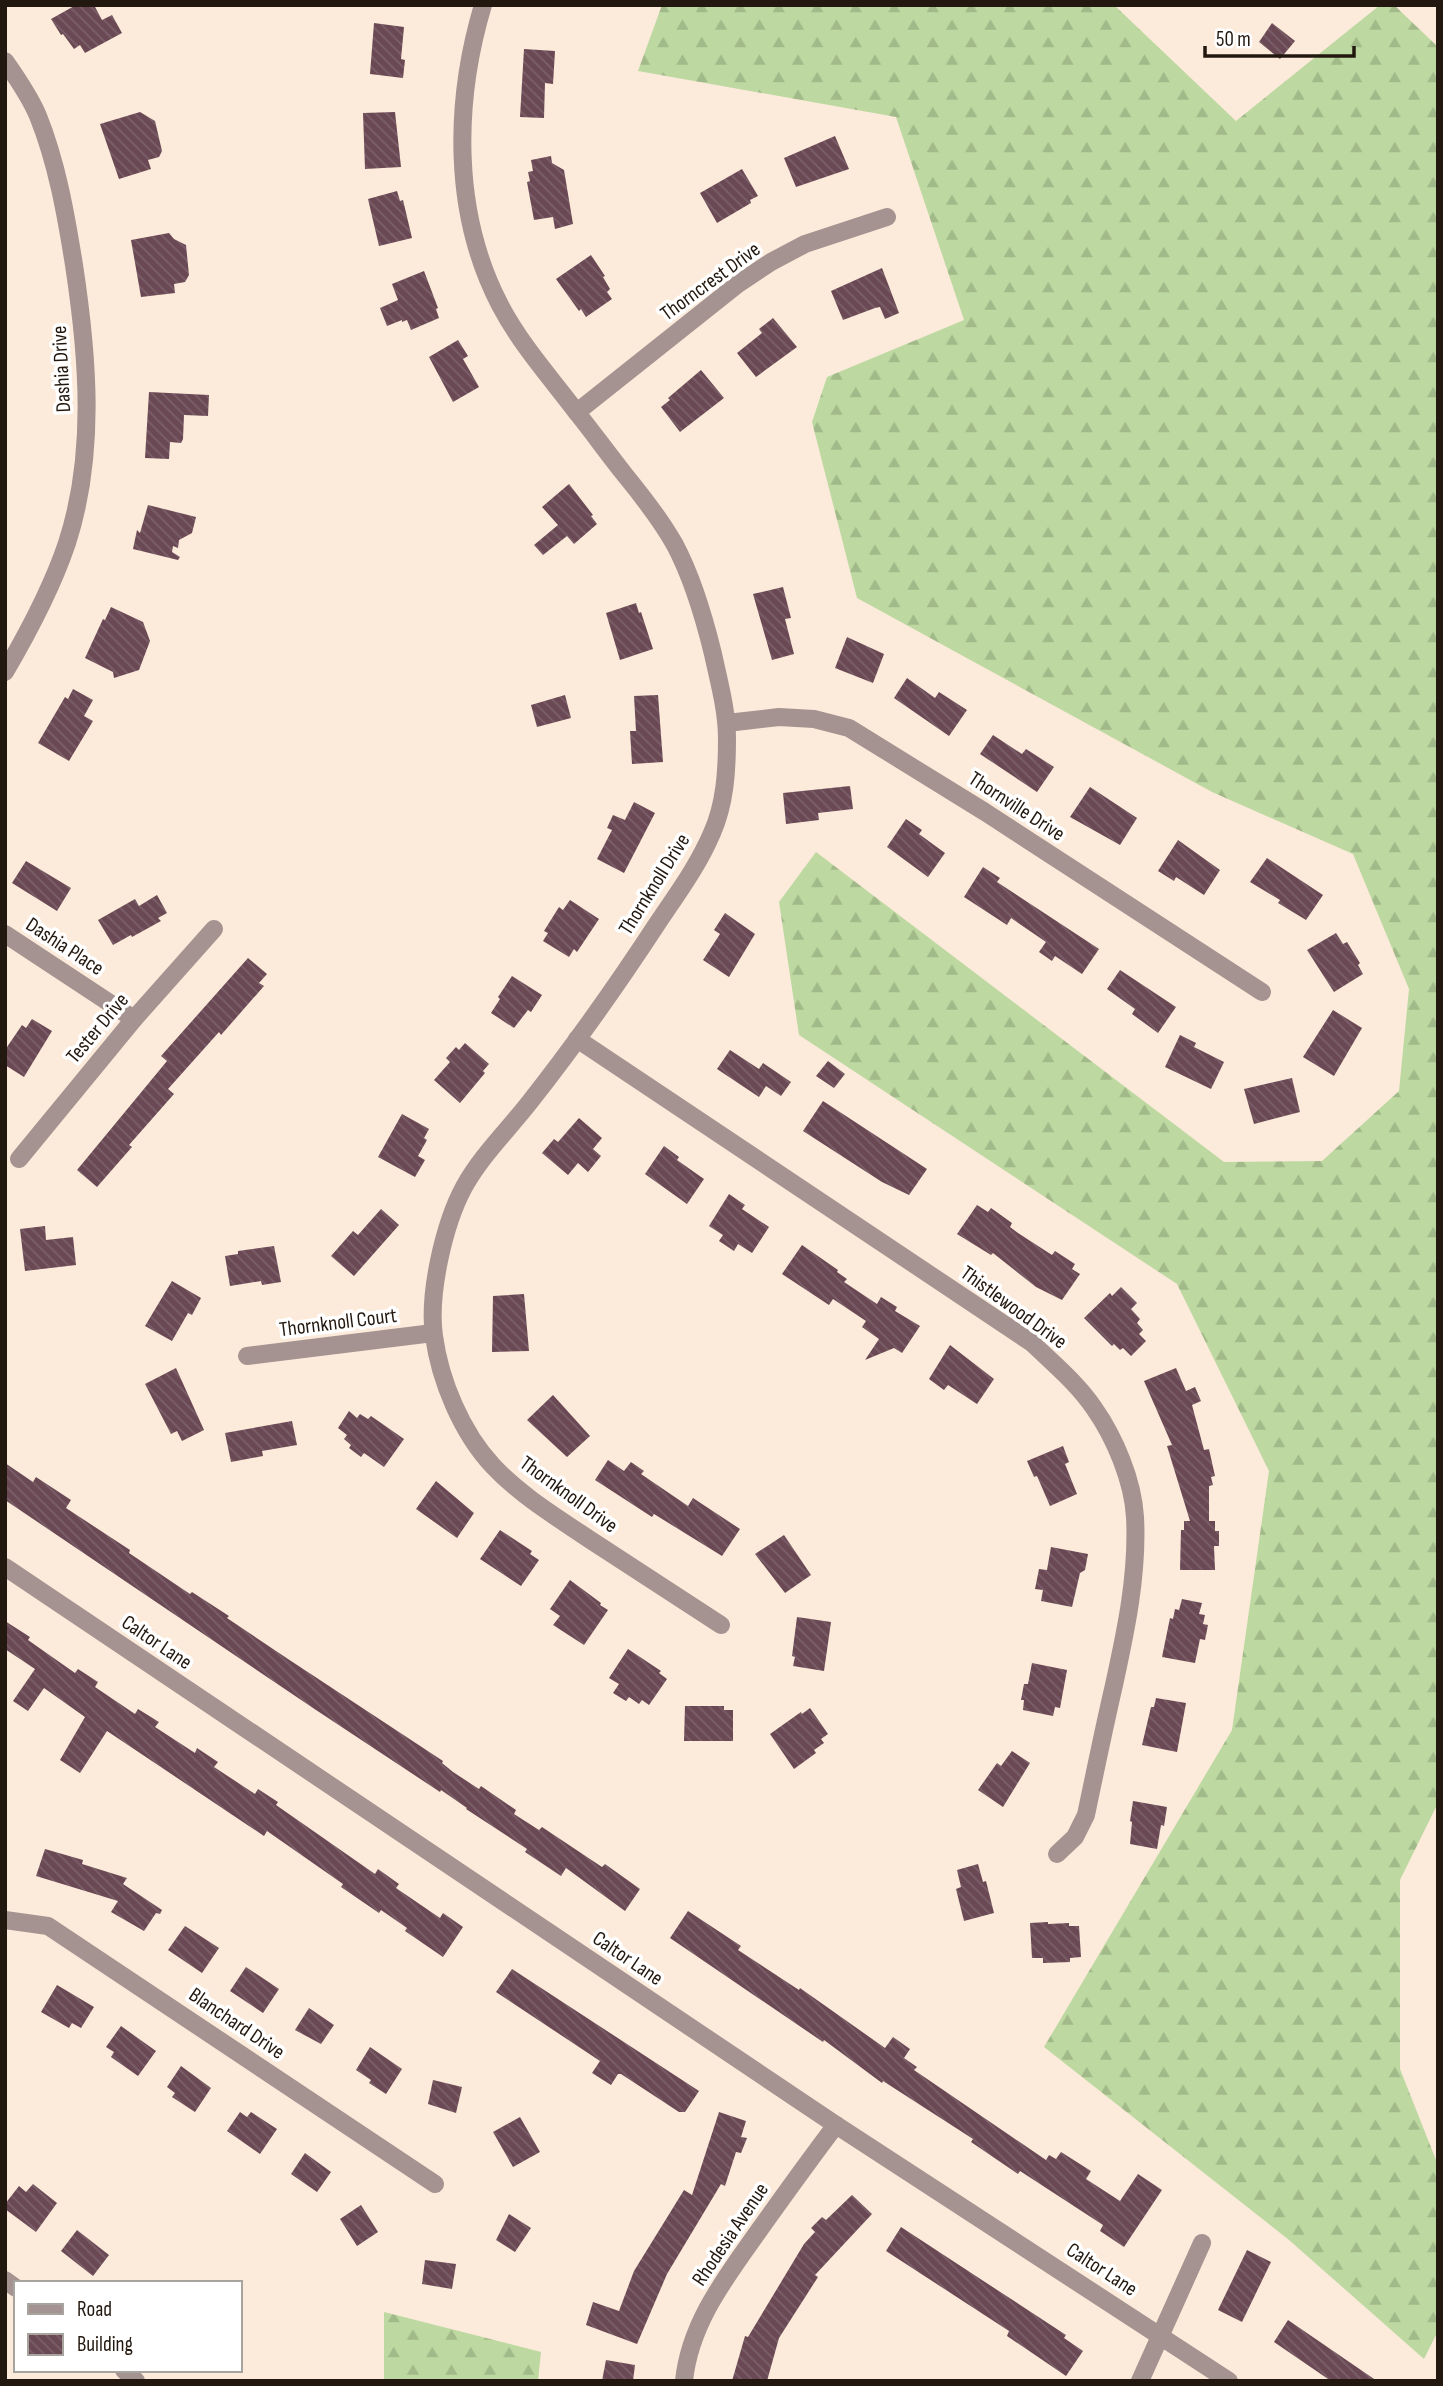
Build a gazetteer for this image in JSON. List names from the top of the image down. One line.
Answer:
{"streets":{"street":["Thorncrest Drive","Dashia Drive","Thornville Drive","Thornknoll Drive","Dashia Place","Tester Drive","Thistlewood Drive","Thornknoll Court","Caltor Lane","Blanchard Drive","Rhodesia Avenue"]},"crossings":[["Thorncrest Drive","Thornknoll Drive"],["Thornville Drive","Thornknoll Drive"],["Thornknoll Drive","Thistlewood Drive"],["Thornknoll Drive","Thornknoll Court"],["Dashia Place","Tester Drive"],["Caltor Lane","Rhodesia Avenue"]],"legend":["Road","Building"],"scale_bar":"50 m"}
